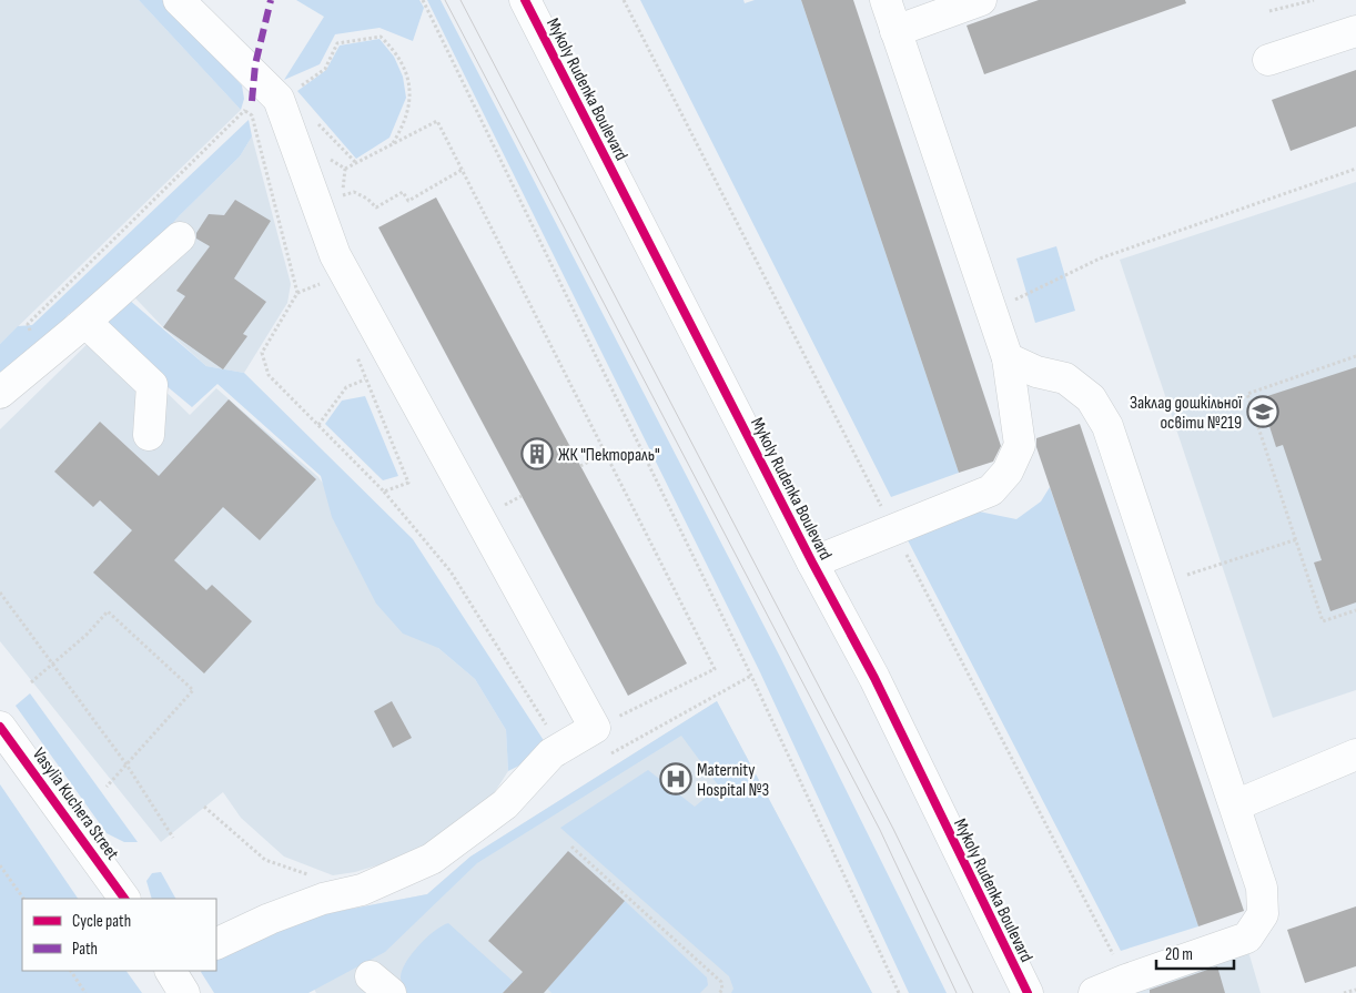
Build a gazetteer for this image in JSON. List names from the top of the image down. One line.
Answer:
{"streets":{"street":["Mykoly Rudenka Boulevard","Vasylia Kuchera Street"]},"places":{"school or university":["Заклад дошкільної освіти №219"],"building":["ЖК \"Пектораль\""],"hospital":["Maternity Hospital №3"]},"legend":["Cycle path","Path"],"scale_bar":"20 m"}
